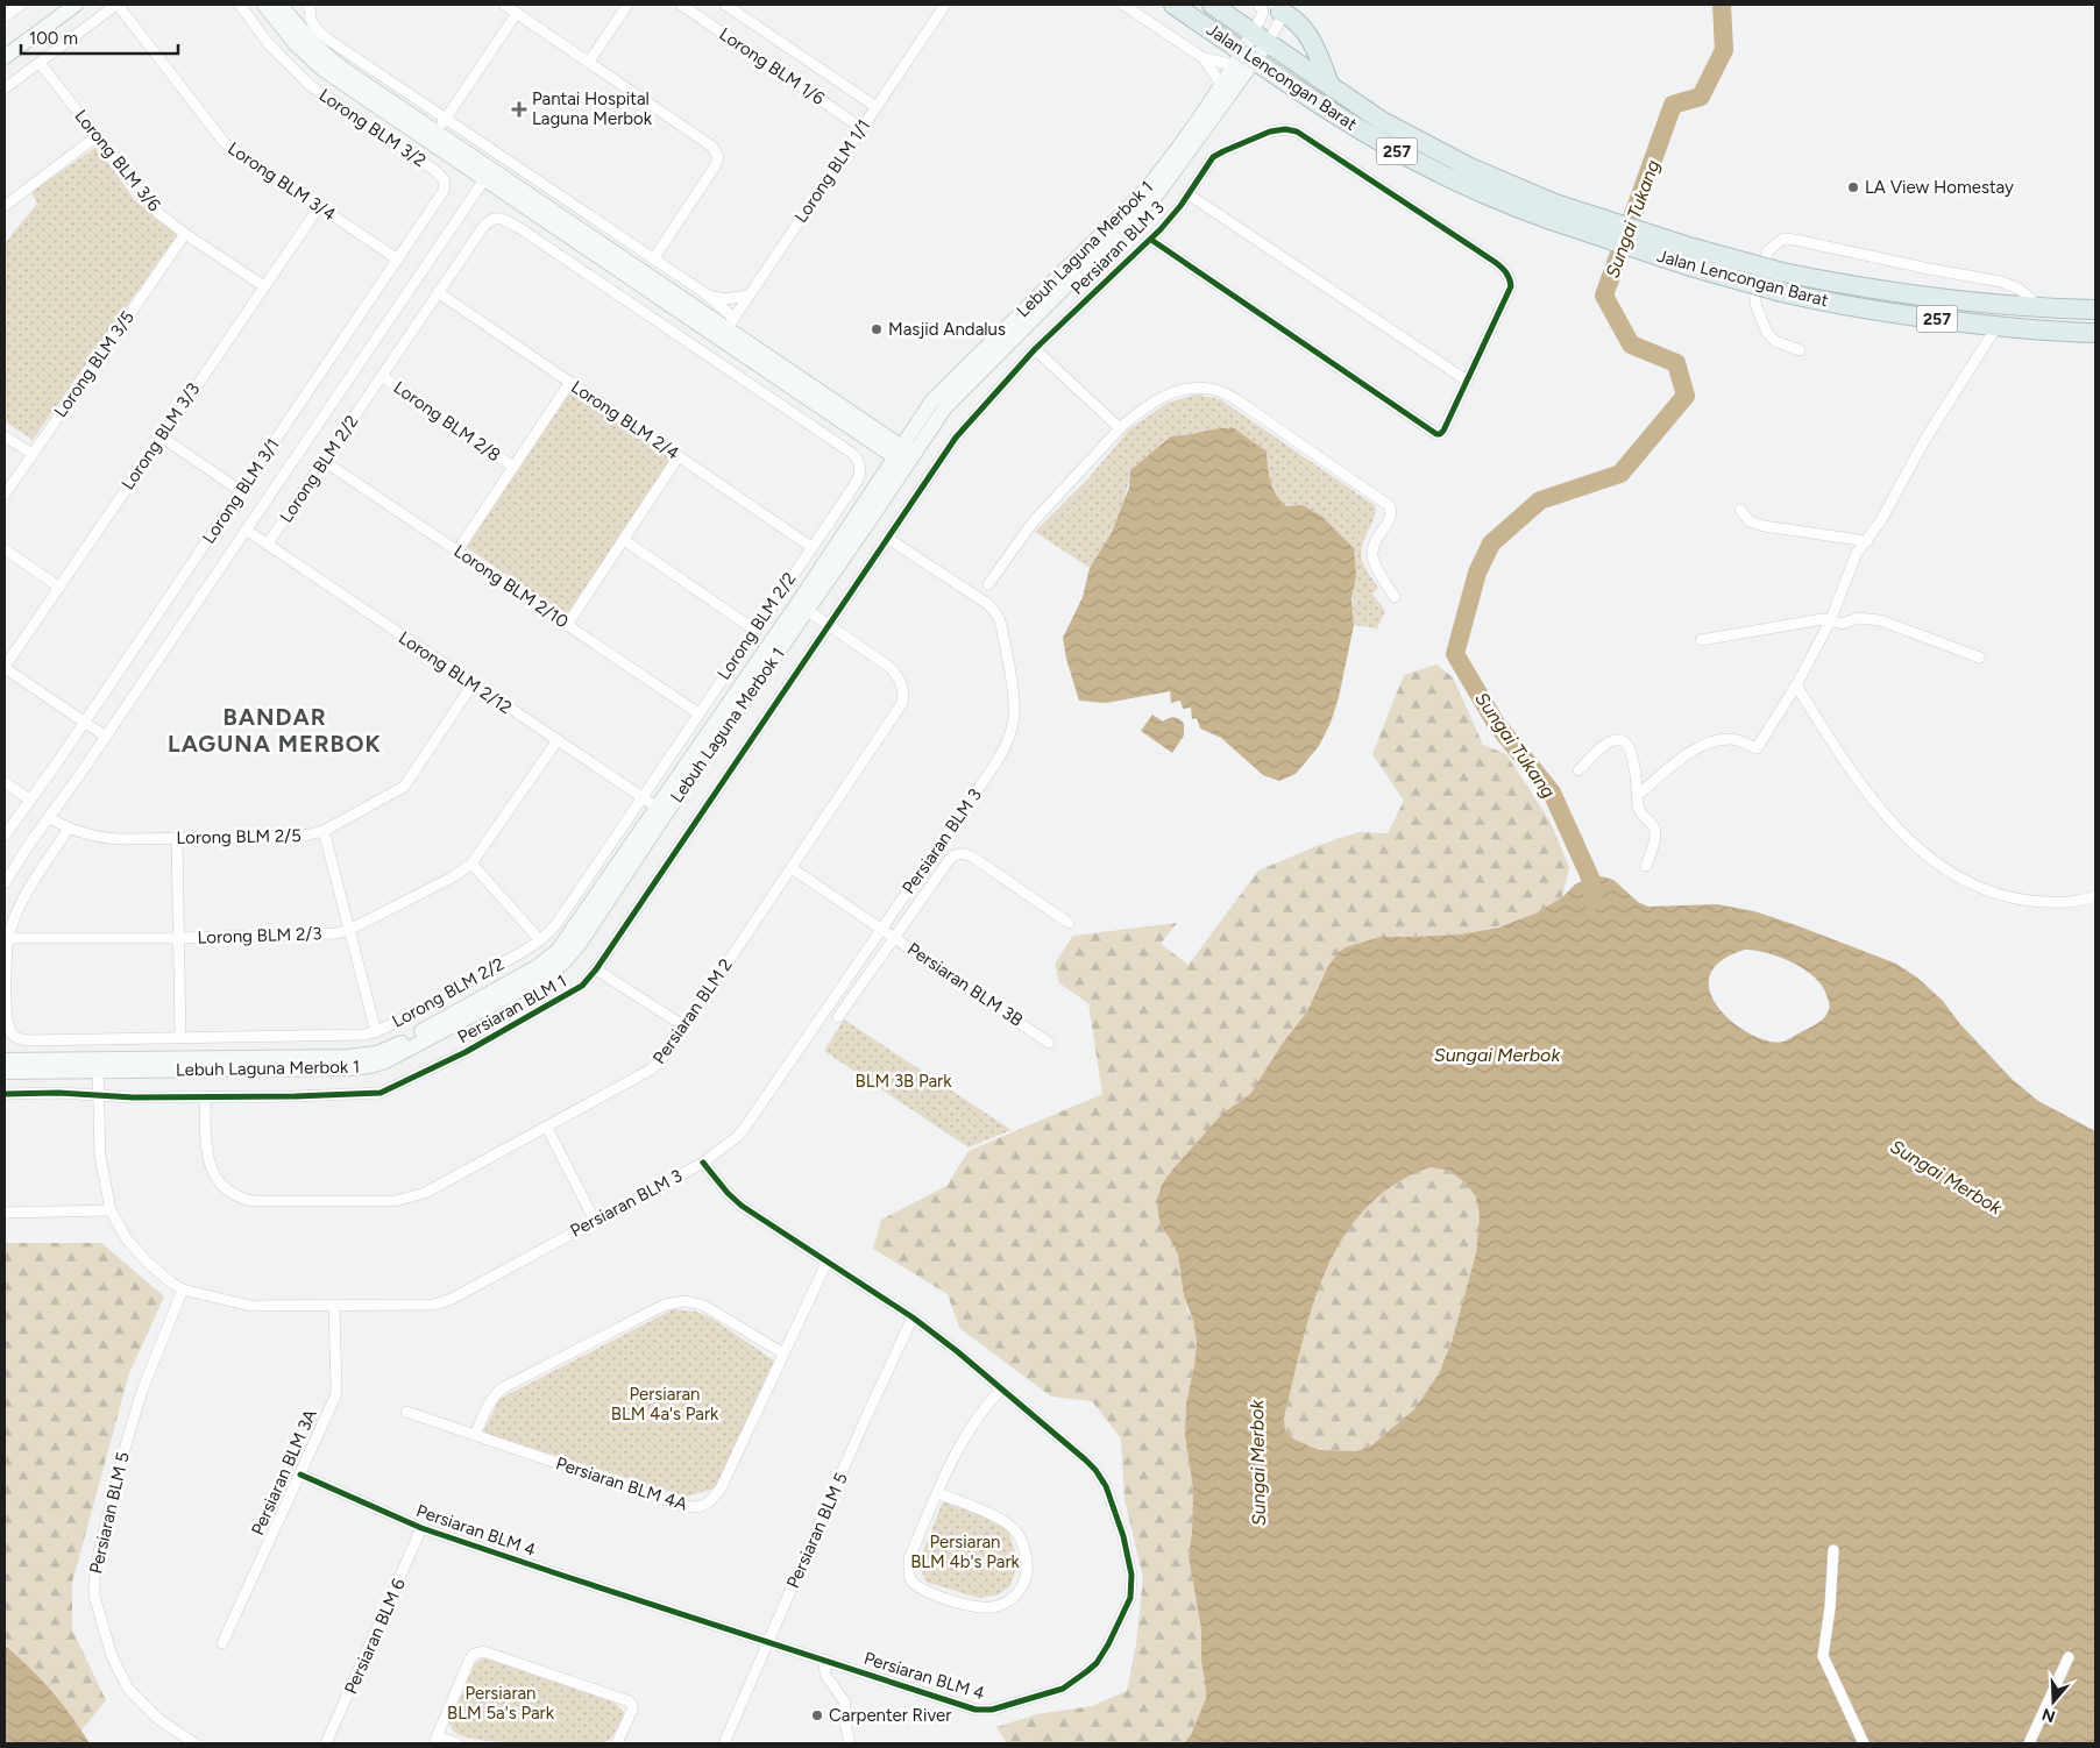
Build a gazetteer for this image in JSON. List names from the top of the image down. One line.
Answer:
{"streets":{"highway":["Jalan Lencongan Barat","257"],"street":["Lorong BLM 1/6","Lorong BLM 3/2","Lorong BLM 3/6","Lorong BLM 1/1","Lorong BLM 3/4","Persiaran BLM 3","Lebuh Laguna Merbok 1","Lorong BLM 3/5","Lorong BLM 2/4","Lorong BLM 2/8","Lorong BLM 3/3","Lorong BLM 2/2","Lorong BLM 3/1","Lorong BLM 2/10","Lorong BLM 2/12","Lorong BLM 2/5","Lorong BLM 2/3","Persiaran BLM 3B","Persiaran BLM 1","Persiaran BLM 2","Persiaran BLM 3A","Persiaran BLM 4A","Persiaran BLM 5","Persiaran BLM 4","Persiaran BLM 6"]},"crossings":[["Lorong BLM 1/6","Lorong BLM 1/1"],["Jalan Lencongan Barat","Lebuh Laguna Merbok 1"],["Lorong BLM 3/2","Lorong BLM 3/4"],["Lorong BLM 3/2","Lorong BLM 3/1"],["Lorong BLM 3/6","Lorong BLM 3/5"],["Lorong BLM 3/6","Lorong BLM 3/3"],["Lorong BLM 3/4","Lorong BLM 3/3"],["Lorong BLM 3/4","Lorong BLM 3/1"],["Persiaran BLM 3","Lebuh Laguna Merbok 1"],["Persiaran BLM 3","Persiaran BLM 3B"],["Persiaran BLM 3","Persiaran BLM 1"],["Persiaran BLM 3","Persiaran BLM 2"],["Persiaran BLM 3","Persiaran BLM 3A"],["Persiaran BLM 3","Persiaran BLM 5"],["Persiaran BLM 3","Persiaran BLM 4"],["Lebuh Laguna Merbok 1","Lorong BLM 2/12"],["Lebuh Laguna Merbok 1","Persiaran BLM 2"],["Lorong BLM 2/4","Lorong BLM 2/2"],["Lorong BLM 2/8","Lorong BLM 2/2"],["Lorong BLM 2/2","Lorong BLM 2/10"],["Lorong BLM 2/2","Lorong BLM 2/12"],["Lorong BLM 2/2","Lorong BLM 2/3"],["Lorong BLM 2/12","Lorong BLM 2/5"],["Lorong BLM 2/12","Lorong BLM 2/3"],["Persiaran BLM 3B","Persiaran BLM 2"],["Persiaran BLM 1","Persiaran BLM 2"],["Persiaran BLM 3A","Persiaran BLM 4"],["Persiaran BLM 4A","Persiaran BLM 4"],["Persiaran BLM 5","Persiaran BLM 4"],["Persiaran BLM 4","Persiaran BLM 6"]],"districts":["BANDAR LAGUNA MERBOK"],"water":["Sungai Tukang","Sungai Merbok"],"parks":["BLM 3B Park","Persiaran BLM 4a's Park","Persiaran BLM 4b's Park","Persiaran BLM 5a's Park"],"places":{"health":["Pantai Hospital Laguna Merbok"],"other":["LA View Homestay","Masjid Andalus","Carpenter River"]},"scale_bar":"100 m","north":"bottom"}
